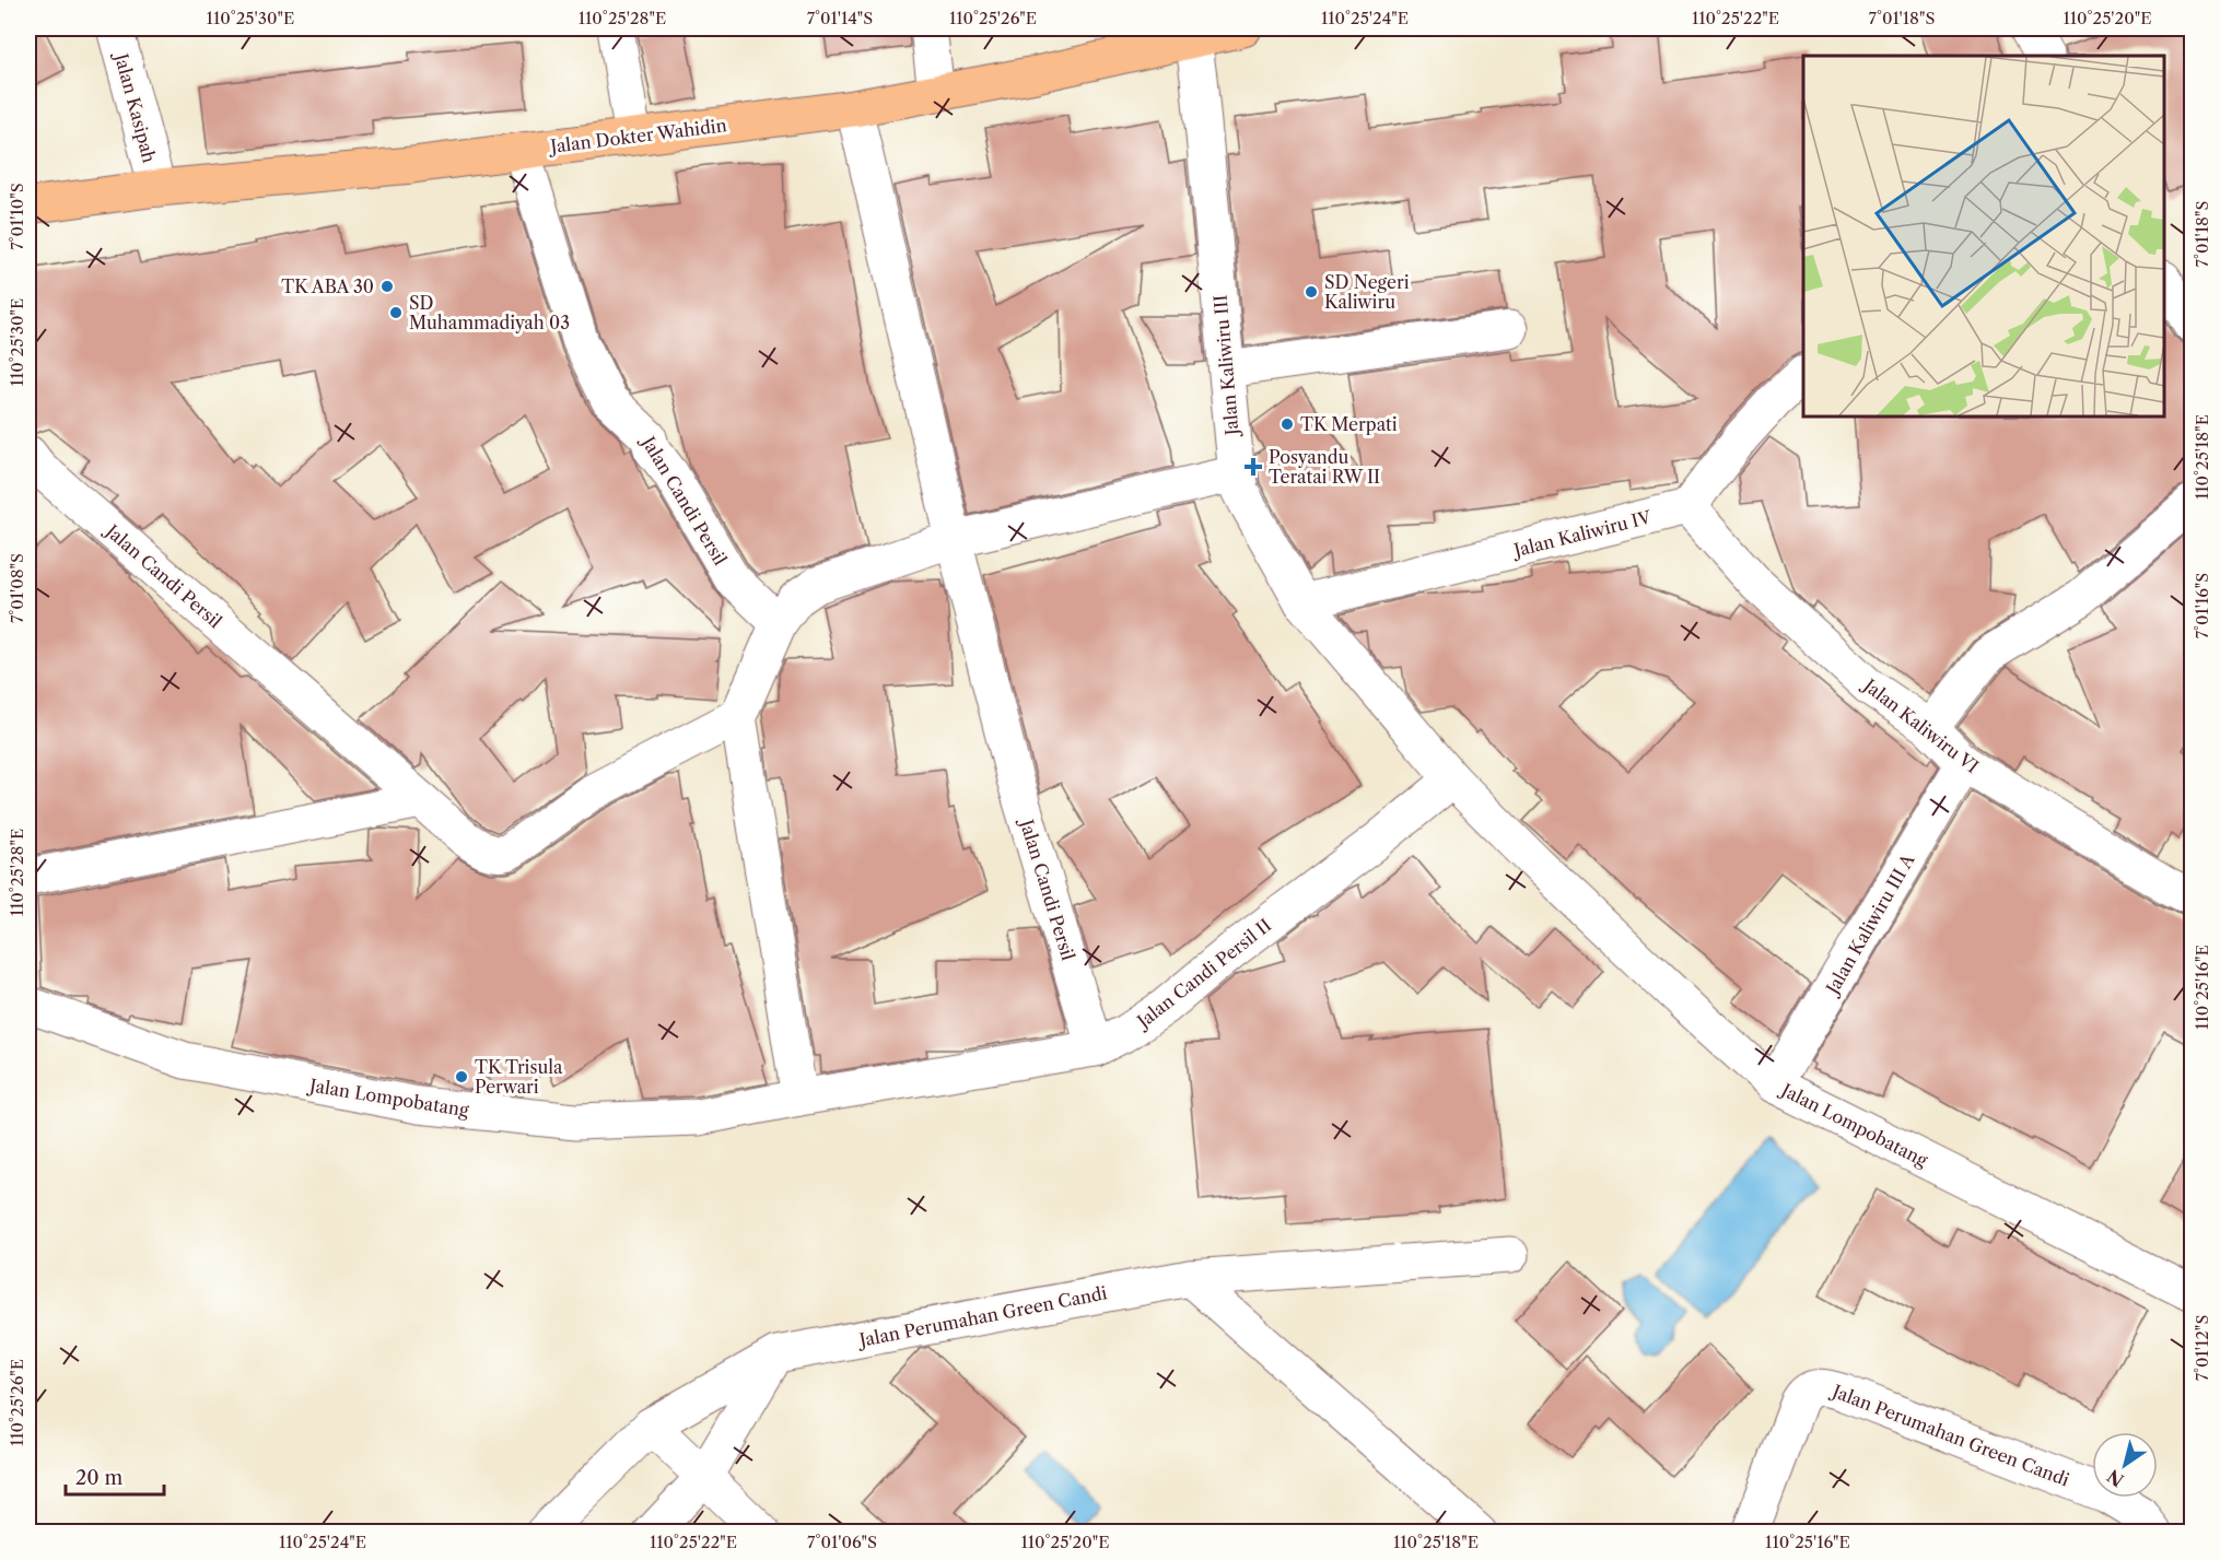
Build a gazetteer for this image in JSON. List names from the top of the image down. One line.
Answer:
{"streets":{"highway":["Jalan Dokter Wahidin"],"street":["Jalan Kasipah","Jalan Kaliwiru III","Jalan Candi Persil","Jalan Kaliwiru IV","Jalan Kaliwiru VI","Jalan Kaliwiru III A","Jalan Candi Persil II","Jalan Lompobatang","Jalan Perumahan Green Candi"]},"crossings":[["Jalan Kasipah","Jalan Dokter Wahidin"],["Jalan Dokter Wahidin","Jalan Kaliwiru III"],["Jalan Dokter Wahidin","Jalan Candi Persil"],["Jalan Kaliwiru III","Jalan Kaliwiru IV"],["Jalan Kaliwiru III","Jalan Candi Persil II"],["Jalan Kaliwiru III","Jalan Lompobatang"],["Jalan Candi Persil","Jalan Candi Persil II"],["Jalan Kaliwiru IV","Jalan Kaliwiru VI"],["Jalan Kaliwiru VI","Jalan Kaliwiru III A"],["Jalan Kaliwiru III A","Jalan Lompobatang"],["Jalan Candi Persil II","Jalan Lompobatang"]],"places":{"other":["TK ABA 30","SD Negeri Kaliwiru","SD Muhammadiyah 03","TK Merpati","TK Trisula Perwari"],"health":["Posyandu Teratai RW II"]},"scale_bar":"20 m","north":"bottom left","coordinates":["110°25'30\"E","110°25'28\"E","7°01'14\"S","110°25'26\"E","110°25'24\"E","110°25'22\"E","7°01'18\"S","110°25'20\"E","7°01'10\"S","110°25'18\"E","7°01'08\"S","7°01'16\"S","110°25'16\"E","7°01'12\"S","7°01'06\"S"]}
